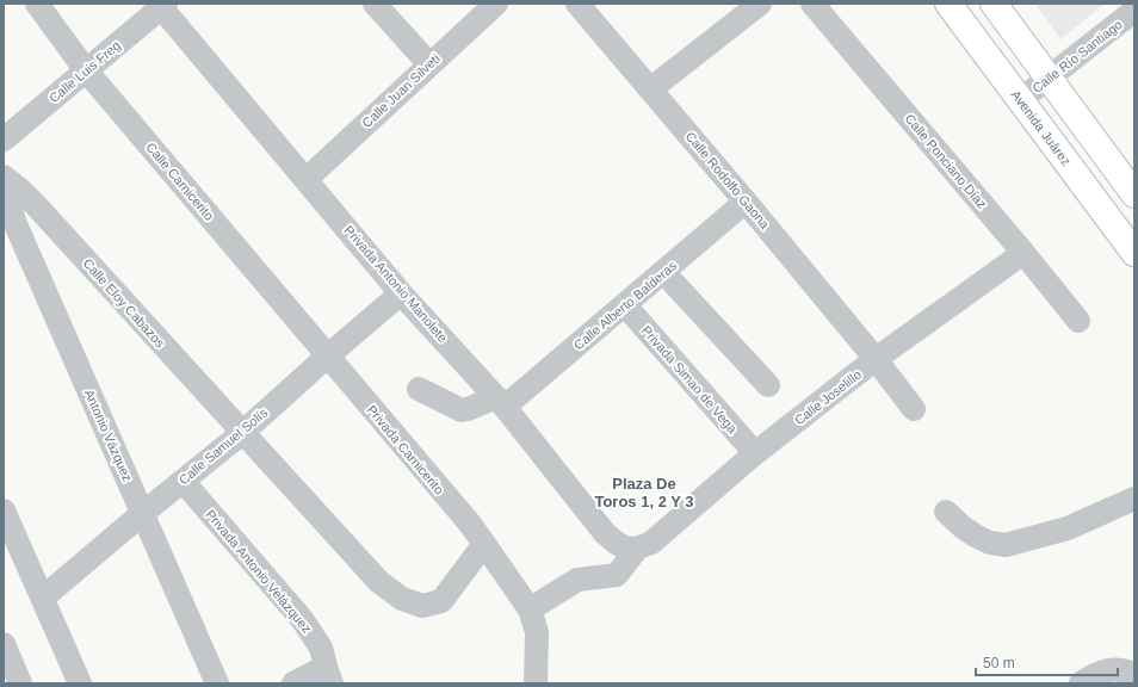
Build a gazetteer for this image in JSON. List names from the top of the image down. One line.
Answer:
{"streets":{"main road":["Avenida Juárez"],"street":["Calle Río Santiago","Calle Luis Freg","Calle Juan Silveti","Calle Ponciano Díaz","Calle Rodolfo Gaona","Calle Carnicerito","Privada Antonio Manolete","Calle Eloy Cabazos","Calle Alberto Balderas","Privada Simao de Vega","Calle Joselillo","Antonio Vázquez","Calle Samuel Solís","Privada Carnicerito","Privada Antonio Velázquez"]},"crossings":[["Calle Río Santiago","Avenida Juárez"],["Calle Luis Freg","Calle Carnicerito"],["Calle Luis Freg","Privada Antonio Manolete"],["Calle Juan Silveti","Privada Antonio Manolete"],["Calle Ponciano Díaz","Calle Joselillo"],["Calle Rodolfo Gaona","Calle Alberto Balderas"],["Calle Rodolfo Gaona","Calle Joselillo"],["Calle Carnicerito","Calle Samuel Solís"],["Calle Carnicerito","Privada Carnicerito"],["Privada Antonio Manolete","Calle Alberto Balderas"],["Privada Antonio Manolete","Calle Joselillo"],["Privada Antonio Manolete","Calle Samuel Solís"],["Calle Eloy Cabazos","Calle Samuel Solís"],["Calle Eloy Cabazos","Privada Carnicerito"],["Calle Alberto Balderas","Privada Simao de Vega"],["Privada Simao de Vega","Calle Joselillo"],["Antonio Vázquez","Calle Samuel Solís"],["Calle Samuel Solís","Privada Carnicerito"],["Calle Samuel Solís","Privada Antonio Velázquez"]],"districts":["Plaza De Toros 1, 2 Y 3"],"scale_bar":"50 m"}
